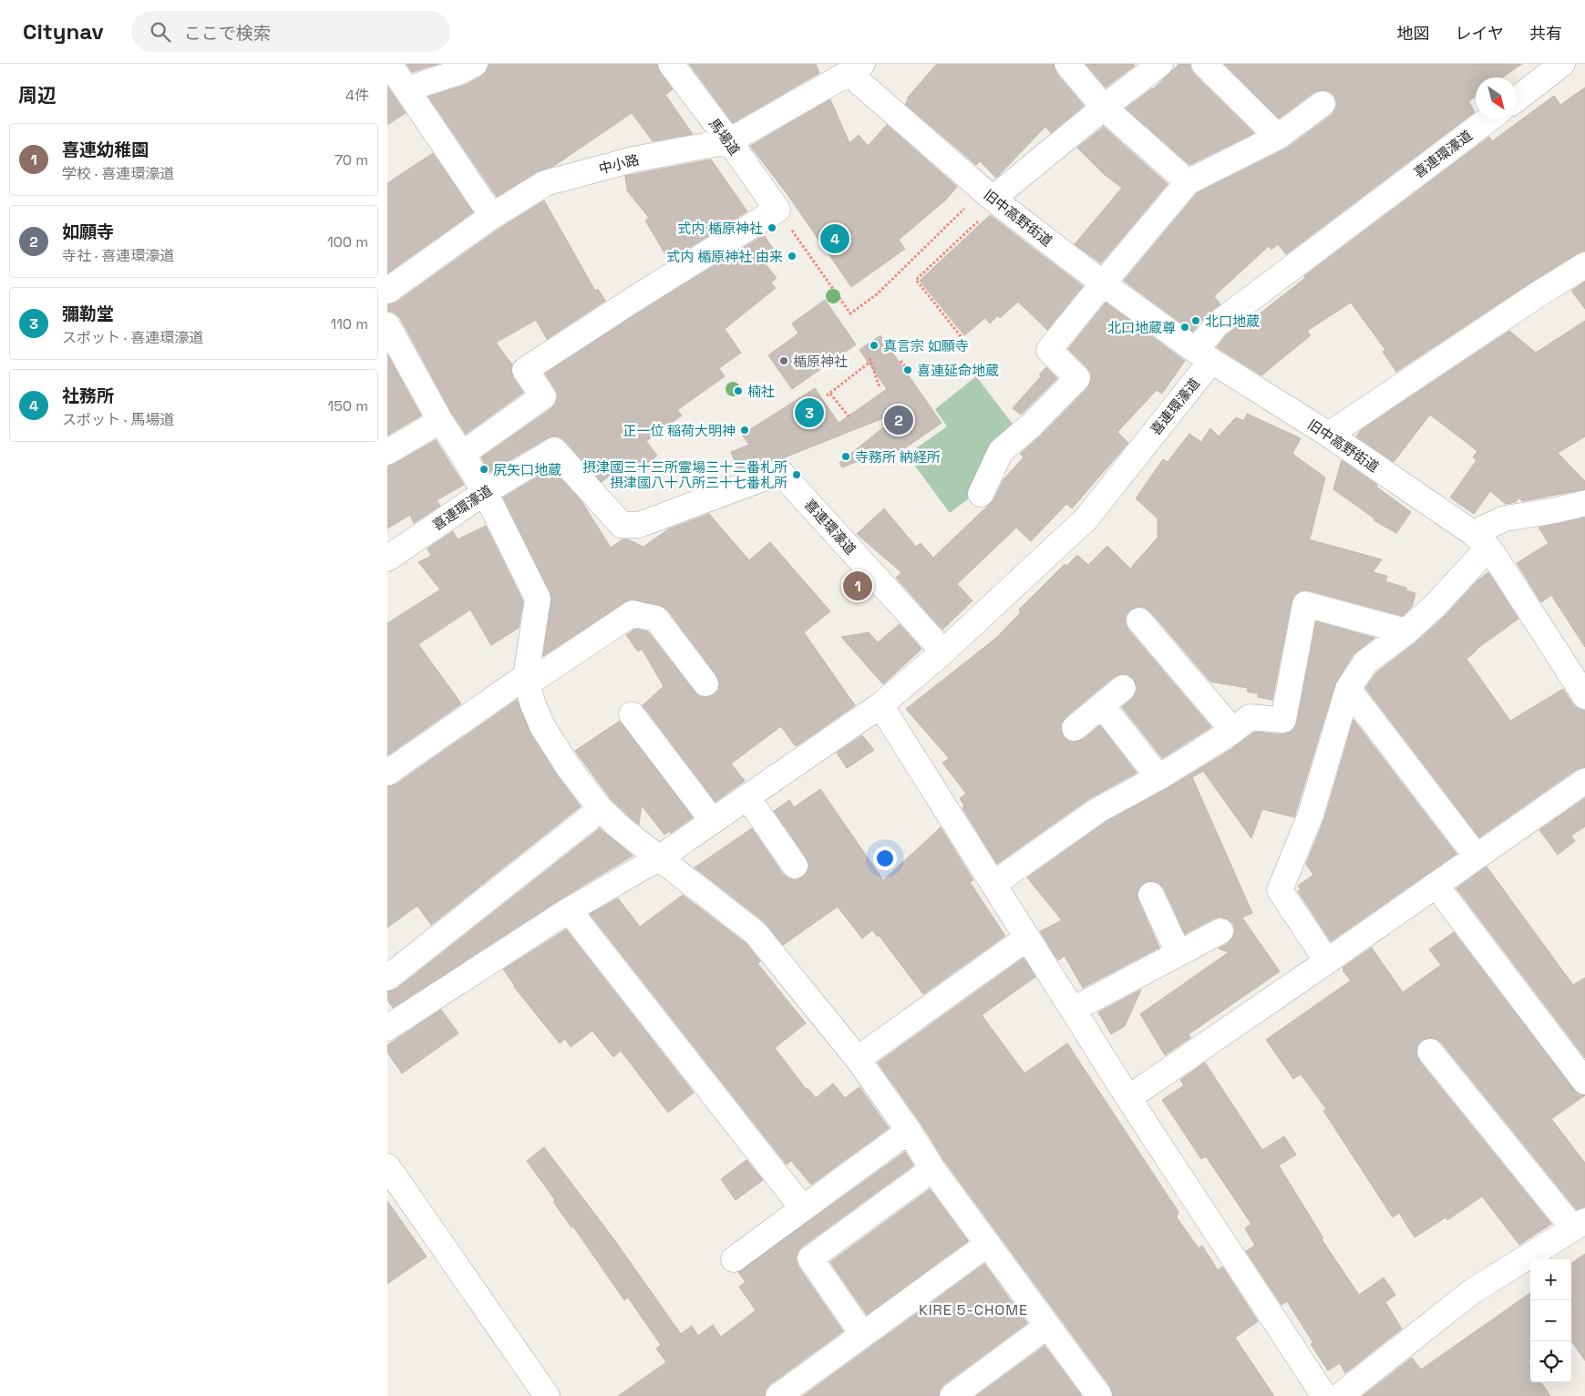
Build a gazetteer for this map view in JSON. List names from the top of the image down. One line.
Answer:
{"streets":{"street":["馬場道","喜連環濠道","中小路","旧中高野街道"]},"crossings":[["馬場道","中小路"],["喜連環濠道","旧中高野街道"],["中小路","旧中高野街道"]],"districts":["KIRE 5-CHOME"],"places":["式内 楯原神社","式内 楯原神社 由来","北口地蔵","北口地蔵尊","真言宗 如願寺","楯原神社","喜連延命地蔵","楠社","正一位 稲荷大明神","寺務所 納経所","尻矢口地蔵","摂津國三十三所霊場三十二番札所 摂津國八十八所三十七番札所"],"north":"bottom right","page":{"header":"Citynav","search":"ここで検索","nav":["地図","レイヤ","共有"],"heading":["周辺","4件"],"list":[{"mark":"1","name":"喜連幼稚園","note":"学校 · 喜連環濠道","value":"70 m"},{"mark":"2","name":"如願寺","note":"寺社 · 喜連環濠道","value":"100 m"},{"mark":"3","name":"彌勒堂","note":"スポット · 喜連環濠道","value":"110 m"},{"mark":"4","name":"社務所","note":"スポット · 馬場道","value":"150 m"}],"pins":["4","3","2","1"],"map_buttons":["+","−"]}}
